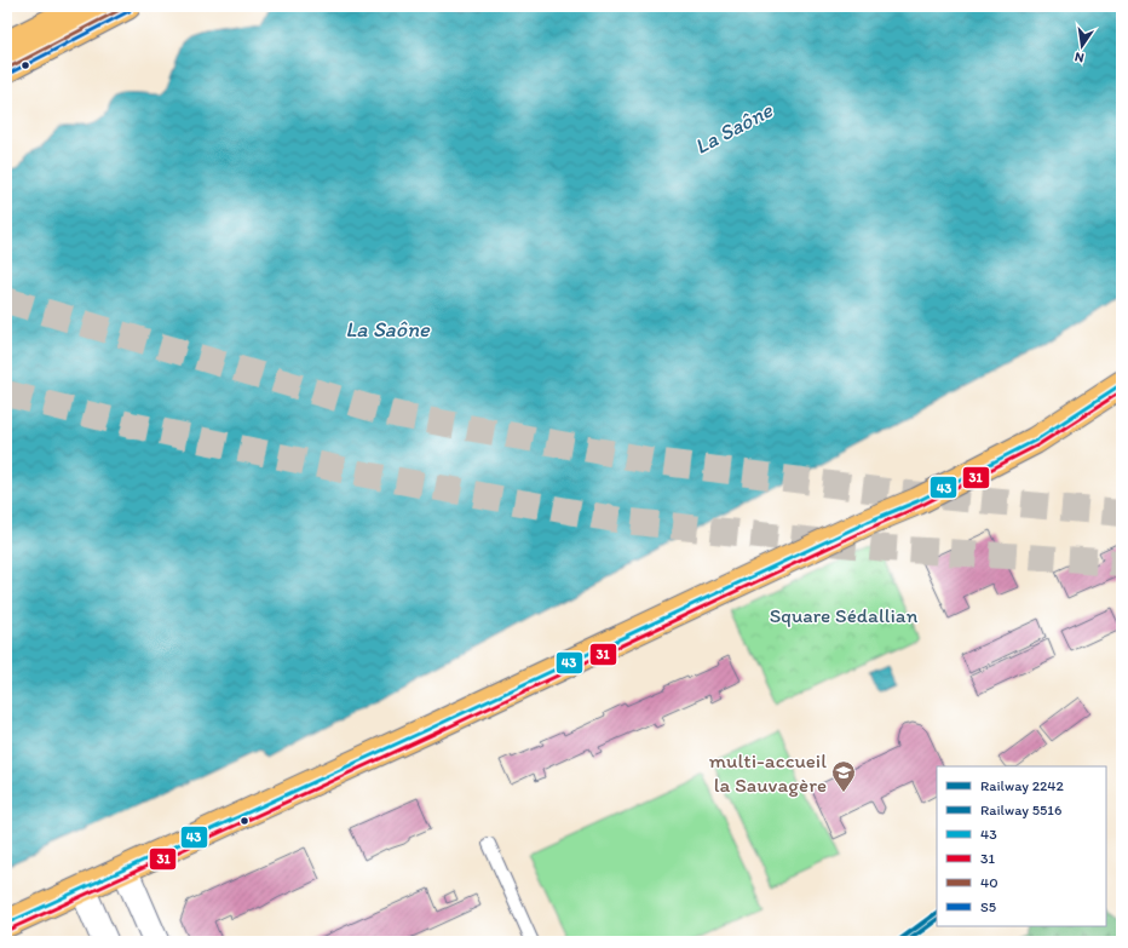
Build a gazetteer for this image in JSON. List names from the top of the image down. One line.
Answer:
{"water":["La Saône"],"parks":["Square Sédallian"],"places":{"school or university":["multi-accueil la Sauvagère"]},"lines":["transit line 40","transit line S5","transit line 43","transit line 31","rail line 2242","rail line 5516"],"legend":["Railway 2242","Railway 5516","43","31","40","S5"],"north":"bottom"}
